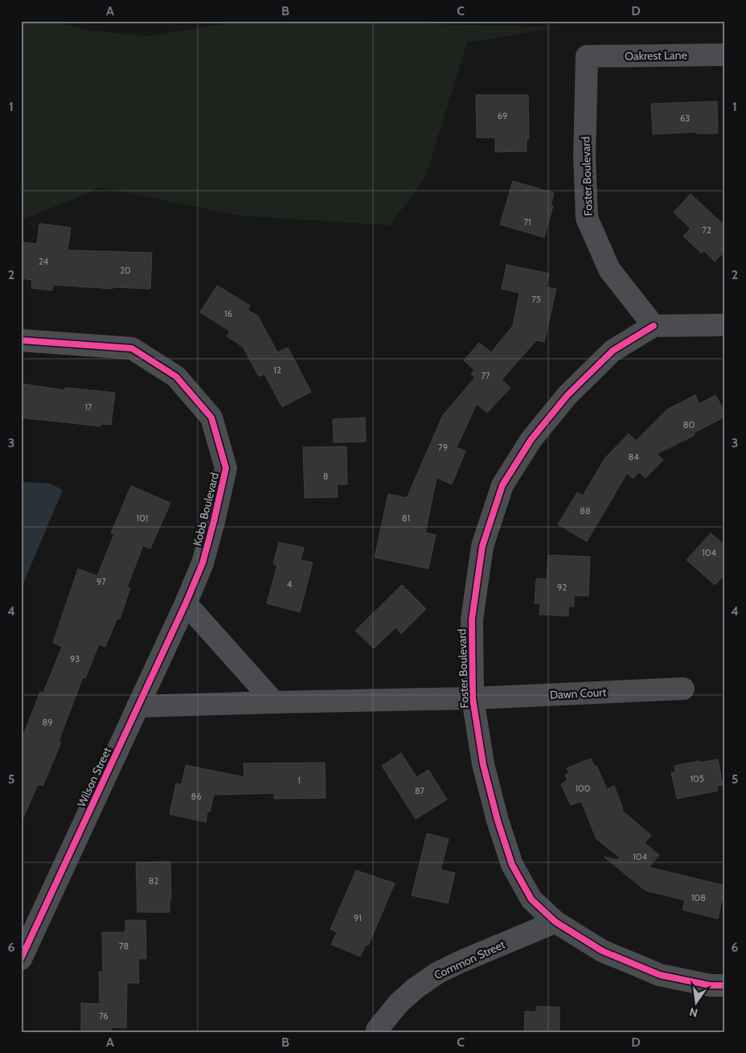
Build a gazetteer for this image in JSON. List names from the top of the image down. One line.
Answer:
{"streets":{"street":["Oakrest Lane","Foster Boulevard","Kobb Boulevard","Dawn Court","Wilson Street","Common Street"]},"crossings":[["Oakrest Lane","Foster Boulevard"],["Foster Boulevard","Dawn Court"],["Foster Boulevard","Common Street"],["Kobb Boulevard","Wilson Street"]],"house_numbers":["69","63","71","72","24","20","75","16","12","77","17","80","79","84","8","88","101","81","104","97","4","92","93","89","105","1","100","87","86","104","82","108","91","78","76"],"north":"bottom","grid":{"columns":["A","B","C","D"],"rows":["1","2","3","4","5","6"]}}
